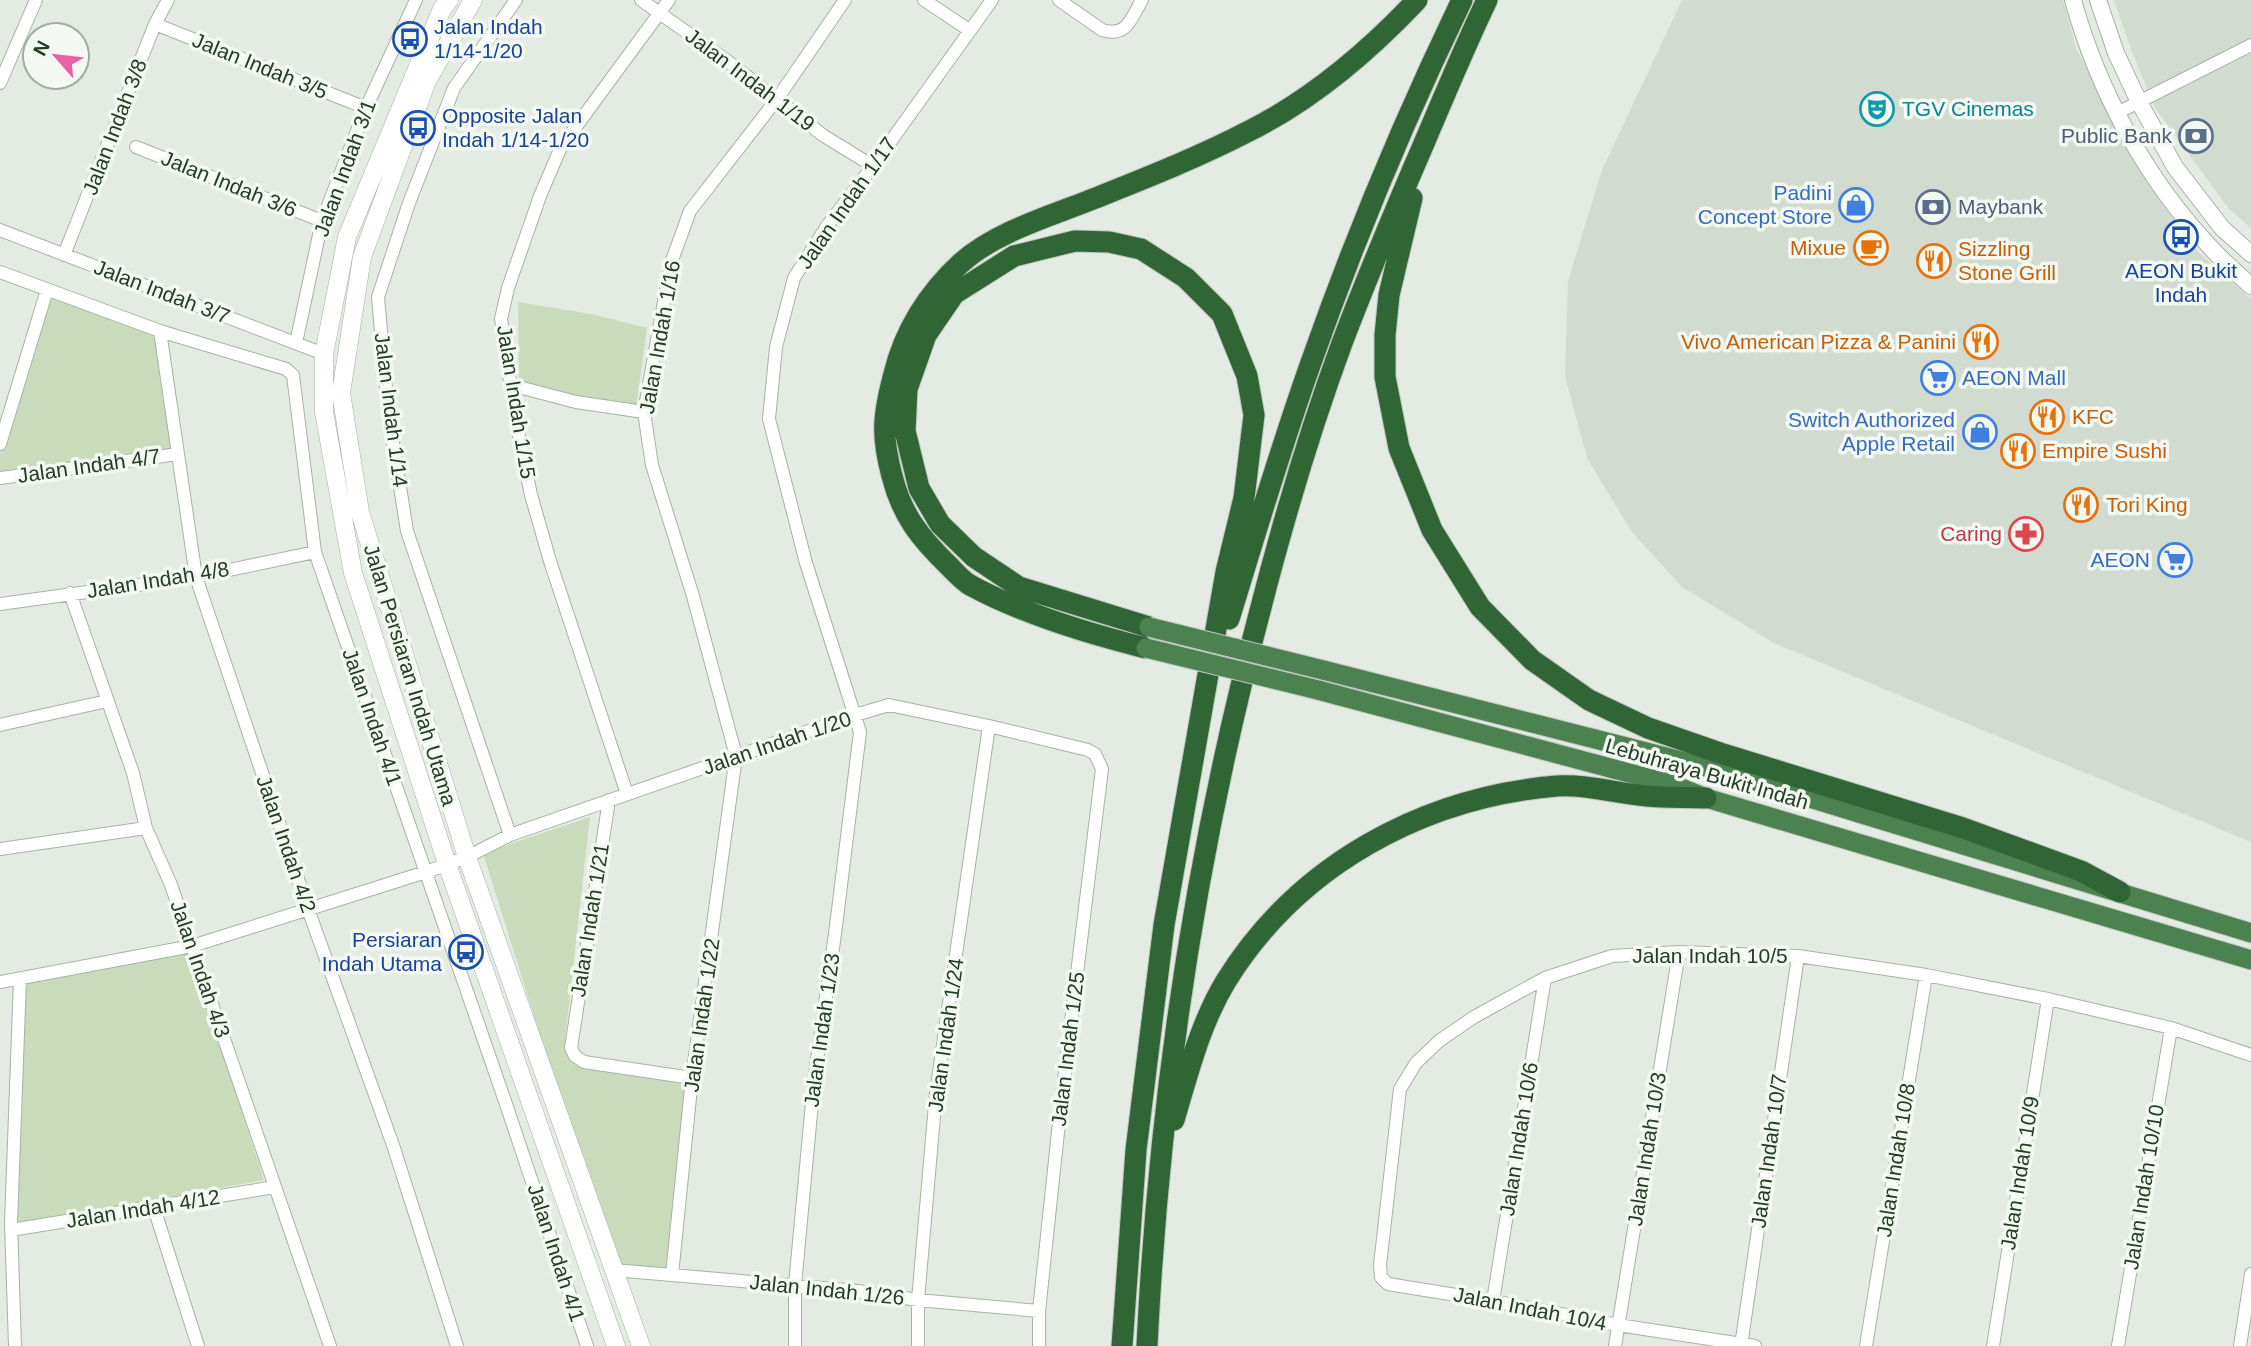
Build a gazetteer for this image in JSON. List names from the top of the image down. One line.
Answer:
{"streets":{"highway":["Lebuhraya Bukit Indah"],"main road":["Jalan Persiaran Indah Utama"],"street":["Jalan Indah 3/5","Jalan Indah 1/19","Jalan Indah 3/8","Jalan Indah 3/1","Jalan Indah 3/6","Jalan Indah 1/17","Jalan Indah 3/7","Jalan Indah 1/16","Jalan Indah 1/15","Jalan Indah 1/14","Jalan Indah 4/7","Jalan Indah 4/8","Jalan Indah 4/1","Jalan Indah 1/20","Jalan Indah 4/2","Jalan Indah 1/21","Jalan Indah 10/5","Jalan Indah 4/3","Jalan Indah 1/22","Jalan Indah 1/23","Jalan Indah 1/24","Jalan Indah 1/25","Jalan Indah 10/6","Jalan Indah 10/3","Jalan Indah 10/7","Jalan Indah 10/8","Jalan Indah 10/9","Jalan Indah 10/10","Jalan Indah 4/12","Jalan Indah 1/26","Jalan Indah 10/4"]},"crossings":[["Jalan Indah 3/5","Jalan Indah 3/8"],["Jalan Indah 3/5","Jalan Indah 3/1"],["Jalan Indah 1/19","Jalan Indah 1/17"],["Jalan Indah 1/19","Jalan Indah 1/16"],["Jalan Indah 1/19","Jalan Indah 1/15"],["Jalan Indah 3/8","Jalan Indah 3/7"],["Jalan Indah 3/1","Jalan Indah 3/6"],["Jalan Indah 3/1","Jalan Indah 3/7"],["Jalan Indah 1/17","Jalan Indah 1/20"],["Jalan Indah 1/17","Jalan Indah 1/23"],["Jalan Indah 3/7","Jalan Persiaran Indah Utama"],["Jalan Indah 1/16","Jalan Indah 1/20"],["Jalan Indah 1/16","Jalan Indah 1/22"],["Jalan Indah 1/15","Jalan Indah 1/20"],["Jalan Indah 1/14","Jalan Indah 1/20"],["Jalan Indah 4/7","Jalan Indah 4/2"],["Jalan Indah 4/8","Jalan Indah 4/1"],["Jalan Indah 4/8","Jalan Indah 4/2"],["Jalan Indah 4/8","Jalan Indah 4/3"],["Jalan Persiaran Indah Utama","Jalan Indah 1/20"],["Jalan Persiaran Indah Utama","Jalan Indah 1/26"],["Jalan Indah 4/1","Jalan Indah 1/20"],["Jalan Indah 4/1","Jalan Indah 4/2"],["Jalan Indah 1/20","Jalan Indah 4/2"],["Jalan Indah 1/20","Jalan Indah 1/21"],["Jalan Indah 1/20","Jalan Indah 4/3"],["Jalan Indah 1/20","Jalan Indah 1/22"],["Jalan Indah 1/20","Jalan Indah 1/23"],["Jalan Indah 1/20","Jalan Indah 1/24"],["Jalan Indah 1/20","Jalan Indah 1/25"],["Jalan Indah 1/21","Jalan Indah 1/22"],["Jalan Indah 10/5","Jalan Indah 10/6"],["Jalan Indah 10/5","Jalan Indah 10/3"],["Jalan Indah 10/5","Jalan Indah 10/7"],["Jalan Indah 10/5","Jalan Indah 10/8"],["Jalan Indah 10/5","Jalan Indah 10/9"],["Jalan Indah 10/5","Jalan Indah 10/10"],["Jalan Indah 10/5","Jalan Indah 10/4"],["Jalan Indah 4/3","Jalan Indah 4/12"],["Jalan Indah 1/22","Jalan Indah 1/26"],["Jalan Indah 1/23","Jalan Indah 1/26"],["Jalan Indah 1/24","Jalan Indah 1/26"],["Jalan Indah 1/25","Jalan Indah 1/26"],["Jalan Indah 10/6","Jalan Indah 10/4"],["Jalan Indah 10/3","Jalan Indah 10/4"],["Jalan Indah 10/7","Jalan Indah 10/4"]],"places":{"bus stop":["Jalan Indah 1/14-1/20","Opposite Jalan Indah 1/14-1/20","AEON Bukit Indah","Persiaran Indah Utama"],"theatre":["TGV Cinemas"],"bank":["Public Bank","Maybank"],"shop":["Padini Concept Store","Switch Authorized Apple Retail"],"cafe":["Mixue"],"restaurant":["Sizzling Stone Grill","Vivo American Pizza & Panini","KFC","Empire Sushi","Tori King"],"supermarket":["AEON Mall","AEON"],"pharmacy":["Caring"]},"north":"top left"}
